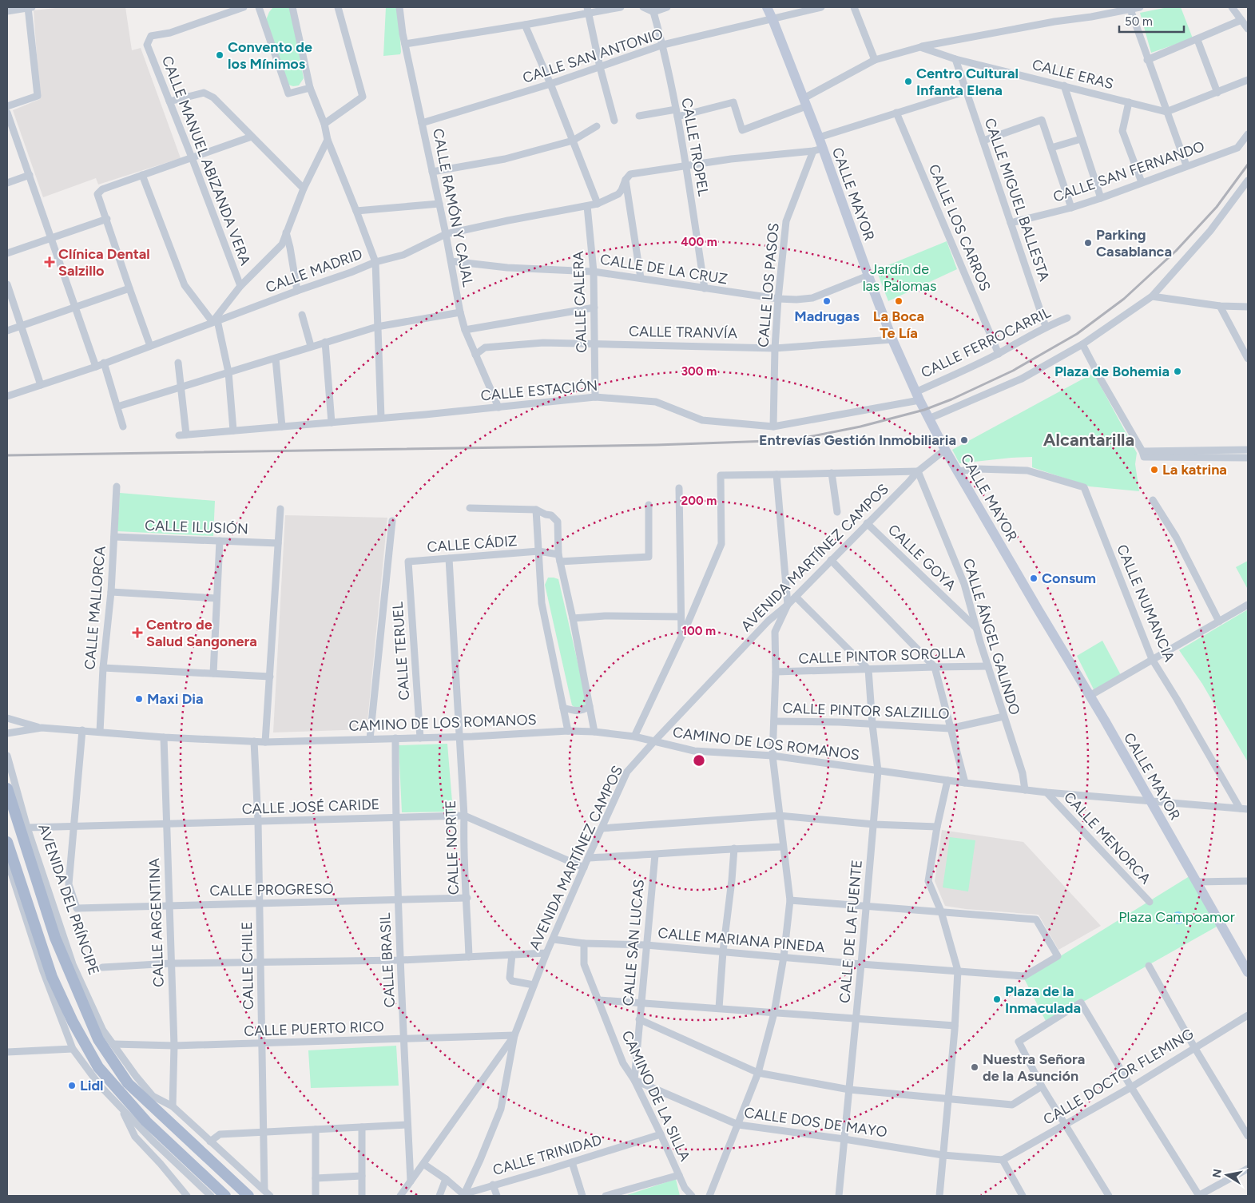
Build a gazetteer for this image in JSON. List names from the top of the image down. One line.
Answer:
{"streets":{"main road":["CALLE MAYOR","AVENIDA DEL PRÍNCIPE"],"street":["CALLE SAN ANTONIO","CALLE ERAS","CALLE TROPEL","CALLE MANUEL ABIZANDA VERA","CALLE SAN FERNANDO","CALLE MIGUEL BALLESTA","CALLE RAMÓN Y CAJAL","CALLE LOS CARROS","CALLE DE LA CRUZ","CALLE MADRID","CALLE LOS PASOS","CALLE CALERA","CALLE TRANVÍA","CALLE FERROCARRIL","CALLE ESTACIÓN","CALLE ILUSIÓN","CALLE CÁDIZ","AVENIDA MARTÍNEZ CAMPOS","CALLE GOYA","CALLE NUMANCIA","CALLE MALLORCA","CALLE ÁNGEL GALINDO","CALLE TERUEL","CALLE PINTOR SOROLLA","CALLE PINTOR SALZILLO","CAMINO DE LOS ROMANOS","CALLE JOSÉ CARIDE","CALLE MENORCA","CALLE NORTE","CALLE PROGRESO","CALLE ARGENTINA","CALLE DE LA FUENTE","CALLE MARIANA PINEDA","CALLE SAN LUCAS","CALLE BRASIL","CALLE CHILE","CALLE PUERTO RICO","CALLE DOCTOR FLEMING","CAMINO DE LA SILLA","CALLE DOS DE MAYO","CALLE TRINIDAD"]},"crossings":[["CALLE SAN ANTONIO","CALLE TROPEL"],["CALLE SAN ANTONIO","CALLE MAYOR"],["CALLE SAN ANTONIO","CALLE RAMÓN Y CAJAL"],["CALLE ERAS","CALLE MIGUEL BALLESTA"],["CALLE TROPEL","CALLE DE LA CRUZ"],["CALLE SAN FERNANDO","CALLE MIGUEL BALLESTA"],["CALLE MAYOR","CALLE DE LA CRUZ"],["CALLE MAYOR","CALLE LOS PASOS"],["CALLE MAYOR","CALLE TRANVÍA"],["CALLE MAYOR","CALLE FERROCARRIL"],["CALLE MAYOR","CALLE ESTACIÓN"],["CALLE MAYOR","AVENIDA MARTÍNEZ CAMPOS"],["CALLE MAYOR","CALLE NUMANCIA"],["CALLE MAYOR","CAMINO DE LOS ROMANOS"],["CALLE MIGUEL BALLESTA","CALLE FERROCARRIL"],["CALLE RAMÓN Y CAJAL","CALLE DE LA CRUZ"],["CALLE RAMÓN Y CAJAL","CALLE MADRID"],["CALLE RAMÓN Y CAJAL","CALLE TRANVÍA"],["CALLE RAMÓN Y CAJAL","CALLE ESTACIÓN"],["CALLE LOS CARROS","CALLE FERROCARRIL"],["CALLE DE LA CRUZ","CALLE LOS PASOS"],["CALLE DE LA CRUZ","CALLE CALERA"],["CALLE MADRID","CALLE CALERA"],["CALLE LOS PASOS","CALLE TRANVÍA"],["CALLE LOS PASOS","CALLE ESTACIÓN"],["CALLE CALERA","CALLE TRANVÍA"],["CALLE CALERA","CALLE ESTACIÓN"],["CALLE FERROCARRIL","CALLE ESTACIÓN"],["CALLE ILUSIÓN","CALLE MALLORCA"],["CALLE CÁDIZ","CALLE TERUEL"],["CALLE CÁDIZ","CALLE NORTE"],["AVENIDA MARTÍNEZ CAMPOS","CALLE GOYA"],["AVENIDA MARTÍNEZ CAMPOS","CALLE ÁNGEL GALINDO"],["AVENIDA MARTÍNEZ CAMPOS","CAMINO DE LOS ROMANOS"],["AVENIDA MARTÍNEZ CAMPOS","CALLE JOSÉ CARIDE"],["AVENIDA MARTÍNEZ CAMPOS","CALLE BRASIL"],["AVENIDA MARTÍNEZ CAMPOS","CALLE PUERTO RICO"],["CALLE GOYA","CALLE ÁNGEL GALINDO"],["CALLE NUMANCIA","CAMINO DE LOS ROMANOS"],["CALLE MALLORCA","CAMINO DE LOS ROMANOS"],["CALLE ÁNGEL GALINDO","CALLE PINTOR SOROLLA"],["CALLE ÁNGEL GALINDO","CALLE PINTOR SALZILLO"],["CALLE ÁNGEL GALINDO","CAMINO DE LOS ROMANOS"],["CALLE TERUEL","CAMINO DE LOS ROMANOS"],["CALLE PINTOR SOROLLA","CALLE DE LA FUENTE"],["CALLE PINTOR SALZILLO","CALLE DE LA FUENTE"],["CAMINO DE LOS ROMANOS","CALLE MENORCA"],["CAMINO DE LOS ROMANOS","CALLE NORTE"],["CAMINO DE LOS ROMANOS","CALLE ARGENTINA"],["CAMINO DE LOS ROMANOS","CALLE DE LA FUENTE"],["CAMINO DE LOS ROMANOS","CALLE BRASIL"],["CAMINO DE LOS ROMANOS","CALLE CHILE"],["CALLE JOSÉ CARIDE","CALLE NORTE"],["CALLE JOSÉ CARIDE","CALLE PROGRESO"],["CALLE JOSÉ CARIDE","AVENIDA DEL PRÍNCIPE"],["CALLE JOSÉ CARIDE","CALLE ARGENTINA"],["CALLE JOSÉ CARIDE","CALLE BRASIL"],["CALLE JOSÉ CARIDE","CALLE CHILE"],["CALLE NORTE","CALLE PROGRESO"],["CALLE PROGRESO","CALLE ARGENTINA"],["CALLE PROGRESO","CALLE BRASIL"],["CALLE PROGRESO","CALLE CHILE"],["AVENIDA DEL PRÍNCIPE","CALLE ARGENTINA"],["AVENIDA DEL PRÍNCIPE","CALLE CHILE"],["AVENIDA DEL PRÍNCIPE","CALLE PUERTO RICO"],["CALLE ARGENTINA","CALLE PUERTO RICO"],["CALLE DE LA FUENTE","CALLE MARIANA PINEDA"],["CALLE DE LA FUENTE","CALLE DOS DE MAYO"],["CALLE MARIANA PINEDA","CALLE SAN LUCAS"],["CALLE MARIANA PINEDA","CAMINO DE LA SILLA"],["CALLE SAN LUCAS","CAMINO DE LA SILLA"],["CALLE SAN LUCAS","CALLE DOS DE MAYO"],["CALLE BRASIL","CALLE PUERTO RICO"],["CALLE CHILE","CALLE PUERTO RICO"],["CALLE DOCTOR FLEMING","CALLE DOS DE MAYO"],["CAMINO DE LA SILLA","CALLE DOS DE MAYO"],["CAMINO DE LA SILLA","CALLE TRINIDAD"]],"districts":["Alcantarilla"],"parks":["Jardín de las Palomas","Plaza Campoamor"],"places":{"other":["Convento de los Mínimos","Centro Cultural Infanta Elena","Parking Casablanca","Madrugas","La Boca Te Lía","Plaza de Bohemia","Entrevías Gestión Inmobiliaria","La katrina","Consum","Maxi Dia","Plaza de la Inmaculada","Nuestra Señora de la Asunción","Lidl"],"health":["Clínica Dental Salzillo","Centro de Salud Sangonera"]},"scale_bar":"50 m","north":"left","rings":["400 m","300 m","200 m","100 m"]}
